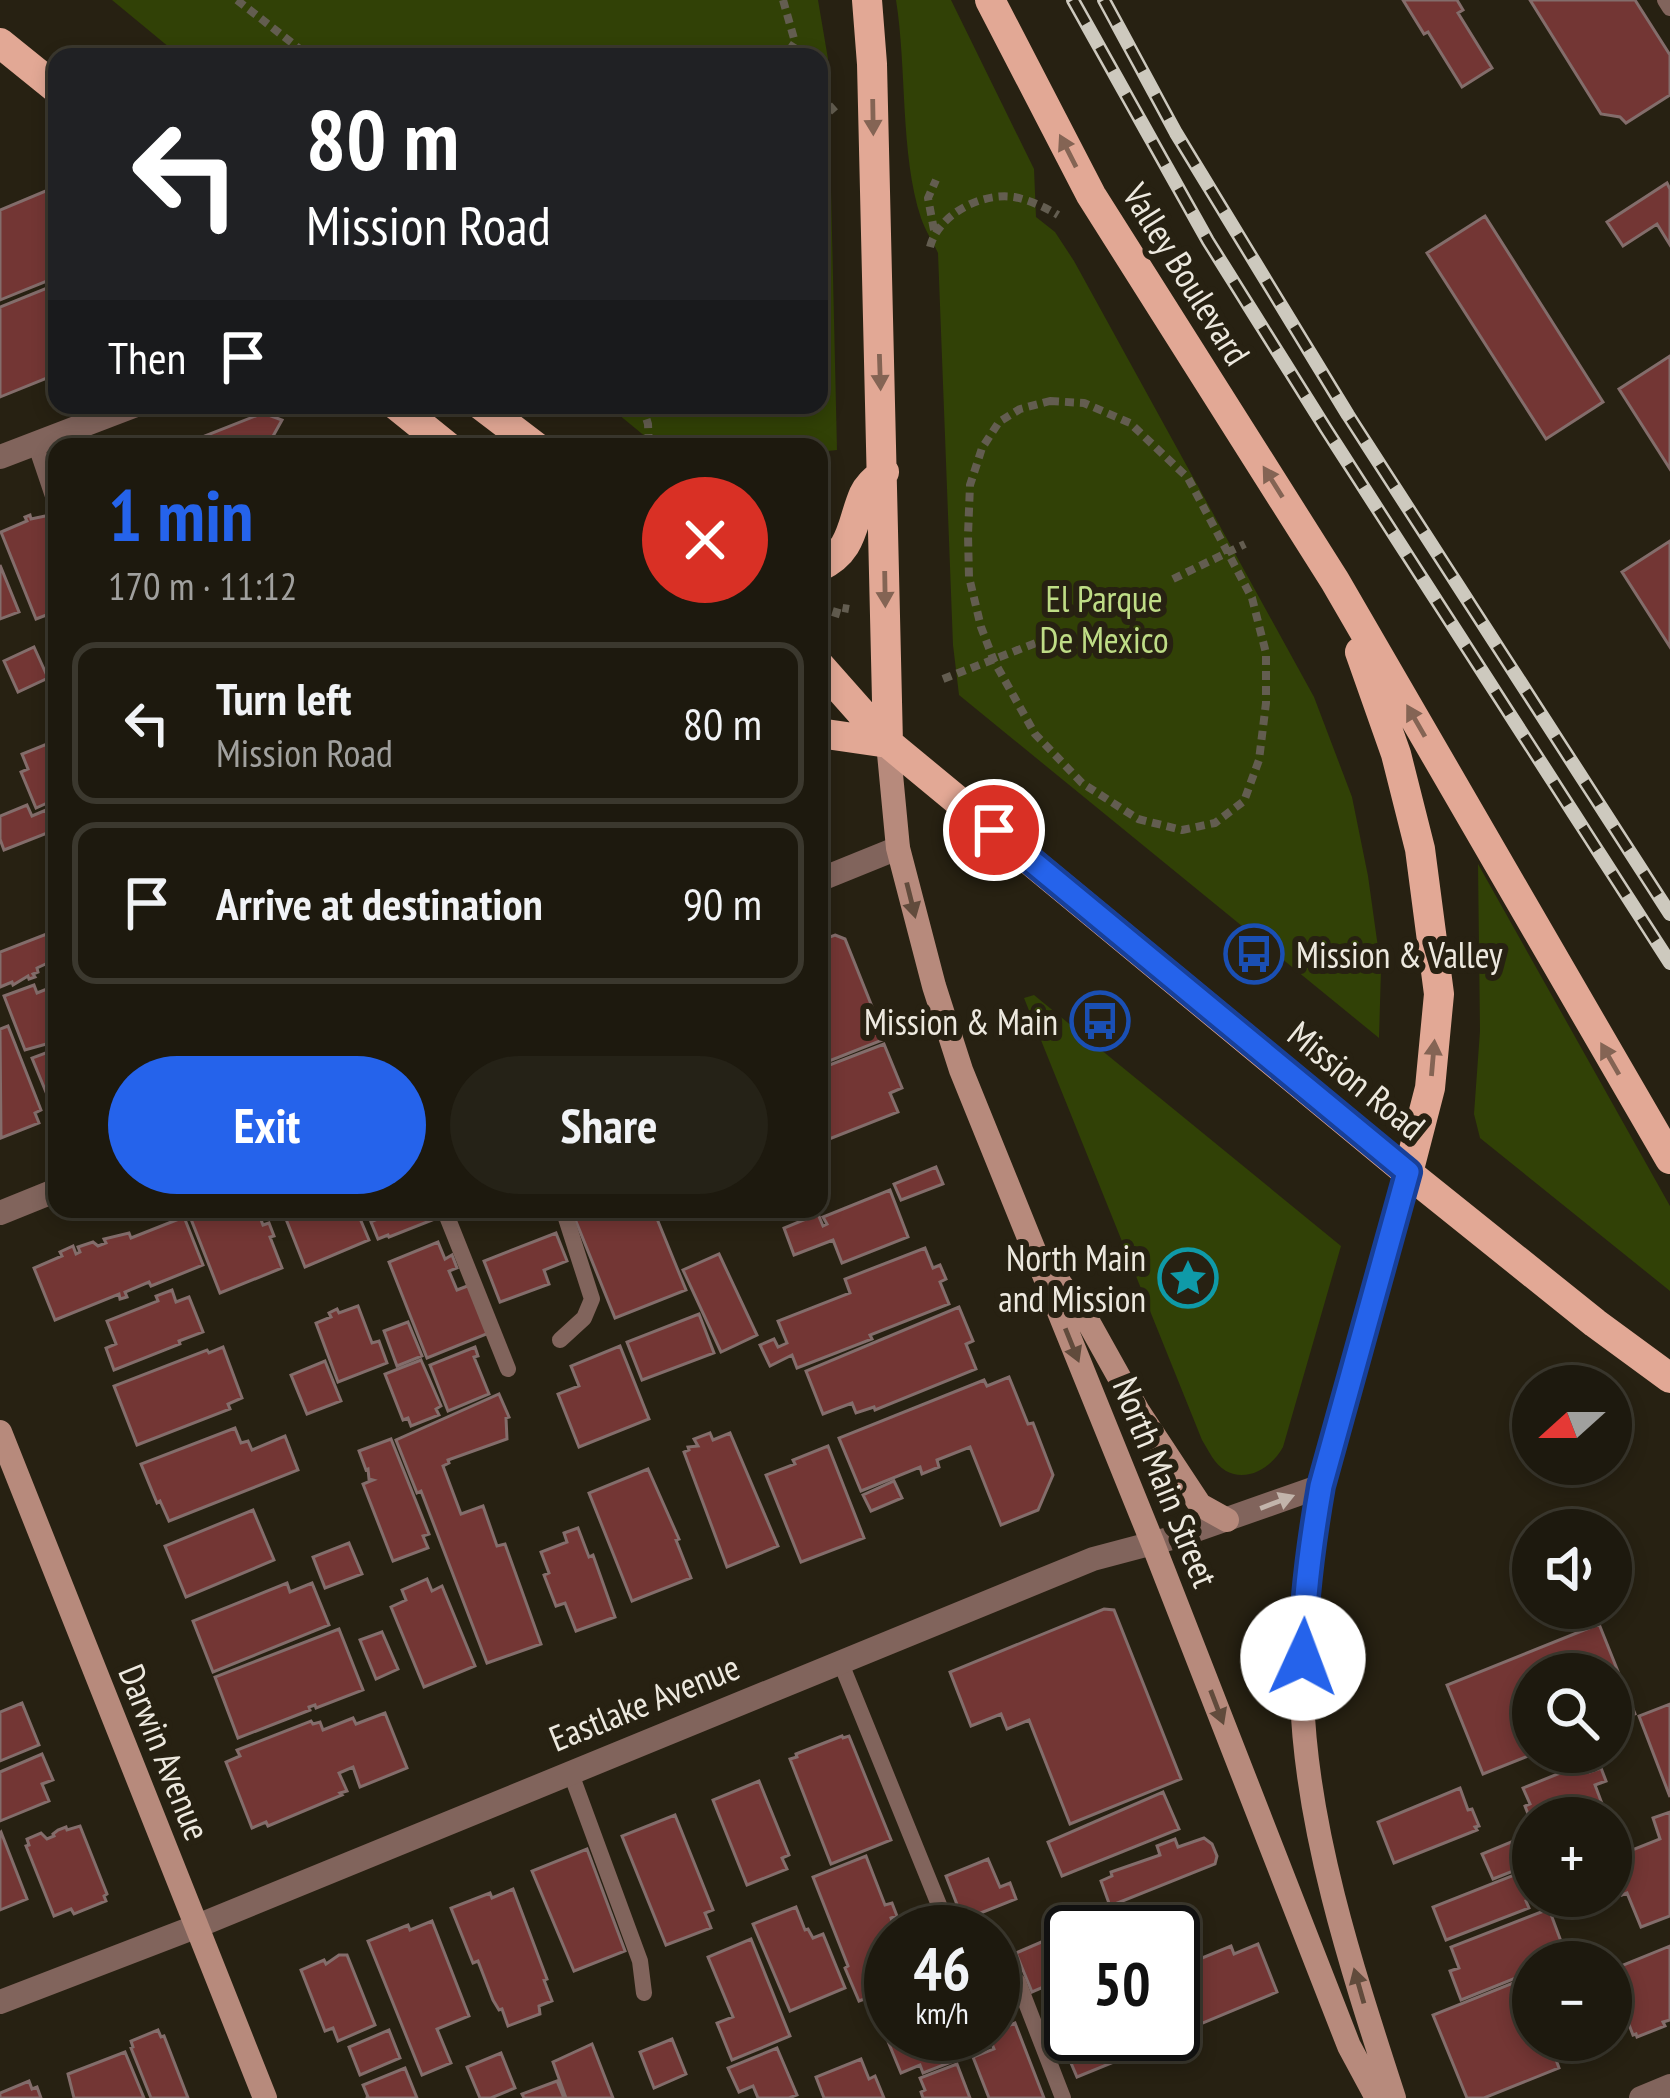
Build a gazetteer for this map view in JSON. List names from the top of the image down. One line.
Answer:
{"streets":{"main road":["Valley Boulevard","Mission Road","North Main Street","Darwin Avenue"],"street":["Eastlake Avenue"]},"crossings":[["Mission Road","North Main Street"],["North Main Street","Eastlake Avenue"],["Eastlake Avenue","Darwin Avenue"]],"one_way":["Valley Boulevard"],"parks":["El Parque De Mexico"],"places":{"bus stop":["Mission & Valley","Mission & Main"],"place":["North Main and Mission"]},"north":"left","page":{"turn":["80 m","Mission Road"],"then":"Then","heading":["1 min","170 m · 11:12"],"list":[{"name":"Turn left","note":"Mission Road","value":"80 m"},{"name":"Arrive at destination","value":"90 m"}],"buttons":["Exit","Share"],"map_buttons":["+","−"],"speed":"46 km/h","limit":"50"}}
